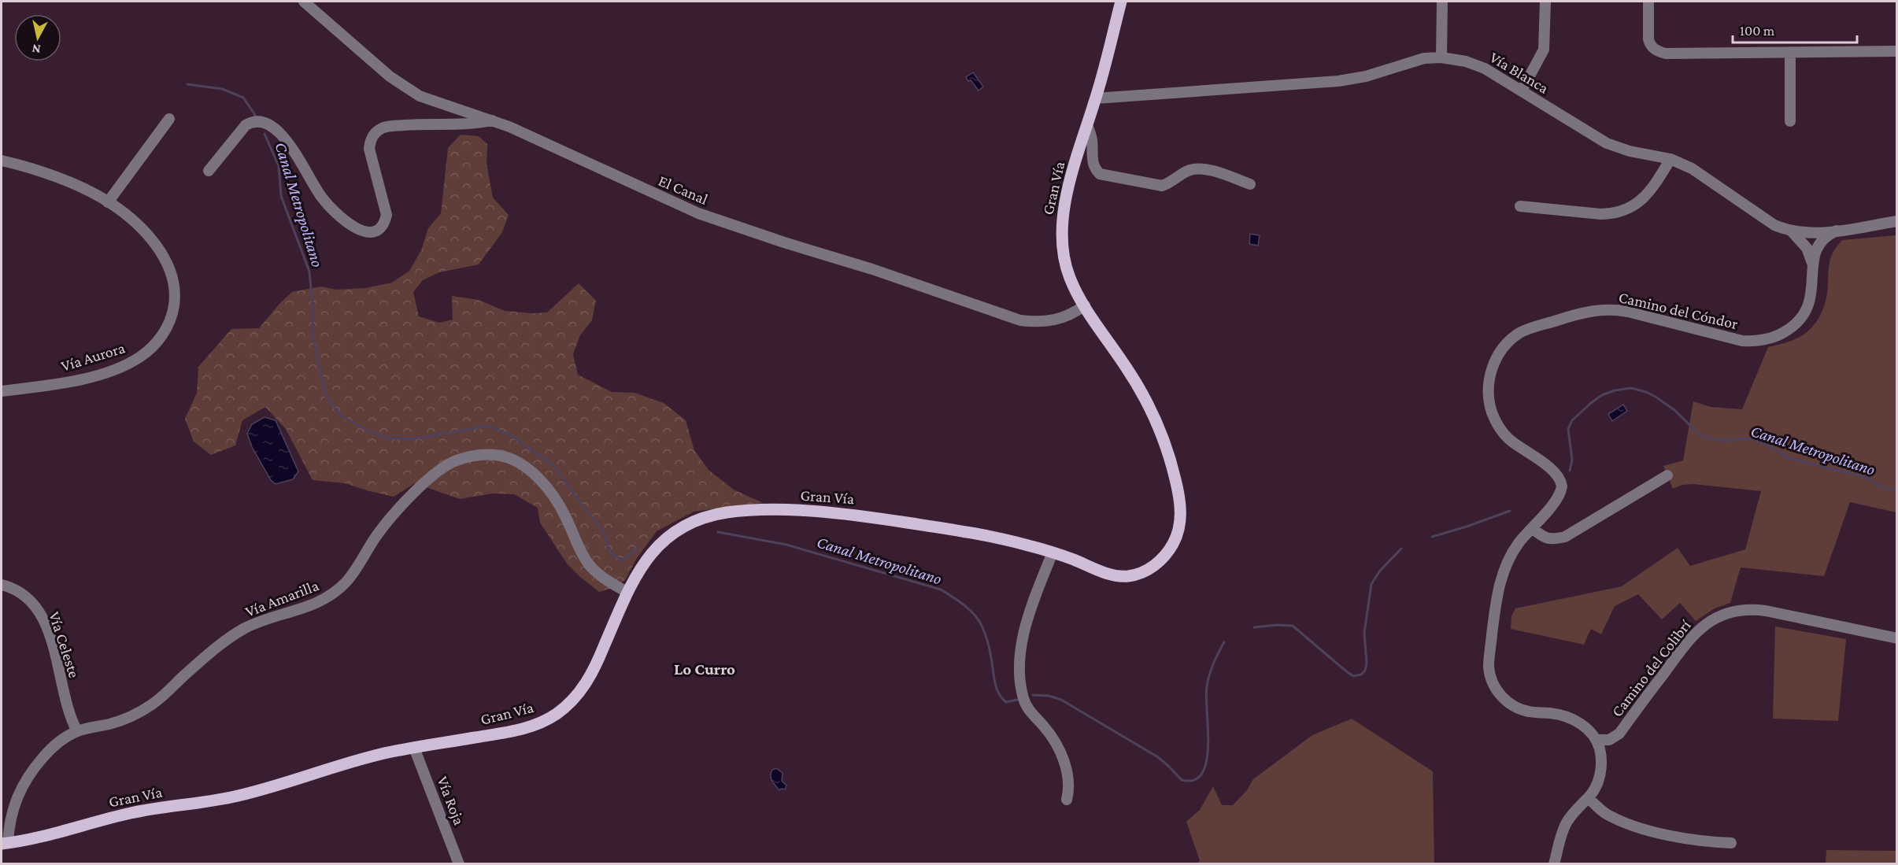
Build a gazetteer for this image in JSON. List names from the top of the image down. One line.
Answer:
{"streets":{"main road":["Gran Vía"],"street":["Vía Blanca","El Canal","Camino del Cóndor","Vía Aurora","Vía Amarilla","Vía Celeste","Camino del Colibrí","Vía Roja"]},"crossings":[["Vía Blanca","Gran Vía"],["Vía Blanca","Camino del Cóndor"],["Gran Vía","El Canal"],["Gran Vía","Vía Amarilla"],["Gran Vía","Vía Roja"],["Camino del Cóndor","Camino del Colibrí"],["Vía Amarilla","Vía Celeste"]],"districts":["Lo Curro"],"water":["Canal Metropolitano"],"scale_bar":"100 m","north":"bottom"}
